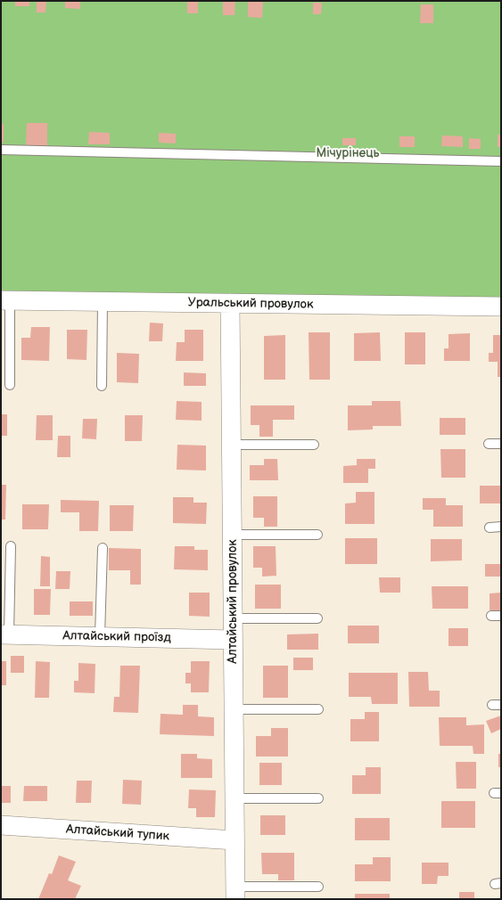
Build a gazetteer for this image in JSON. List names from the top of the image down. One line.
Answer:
{"streets":{"street":["Уральський провулок","Алтайський провулок","Алтайський проїзд","Алтайський тупик"]},"crossings":[["Уральський провулок","Алтайський провулок"],["Алтайський провулок","Алтайський проїзд"],["Алтайський провулок","Алтайський тупик"]],"parks":["Мічурінець"]}
